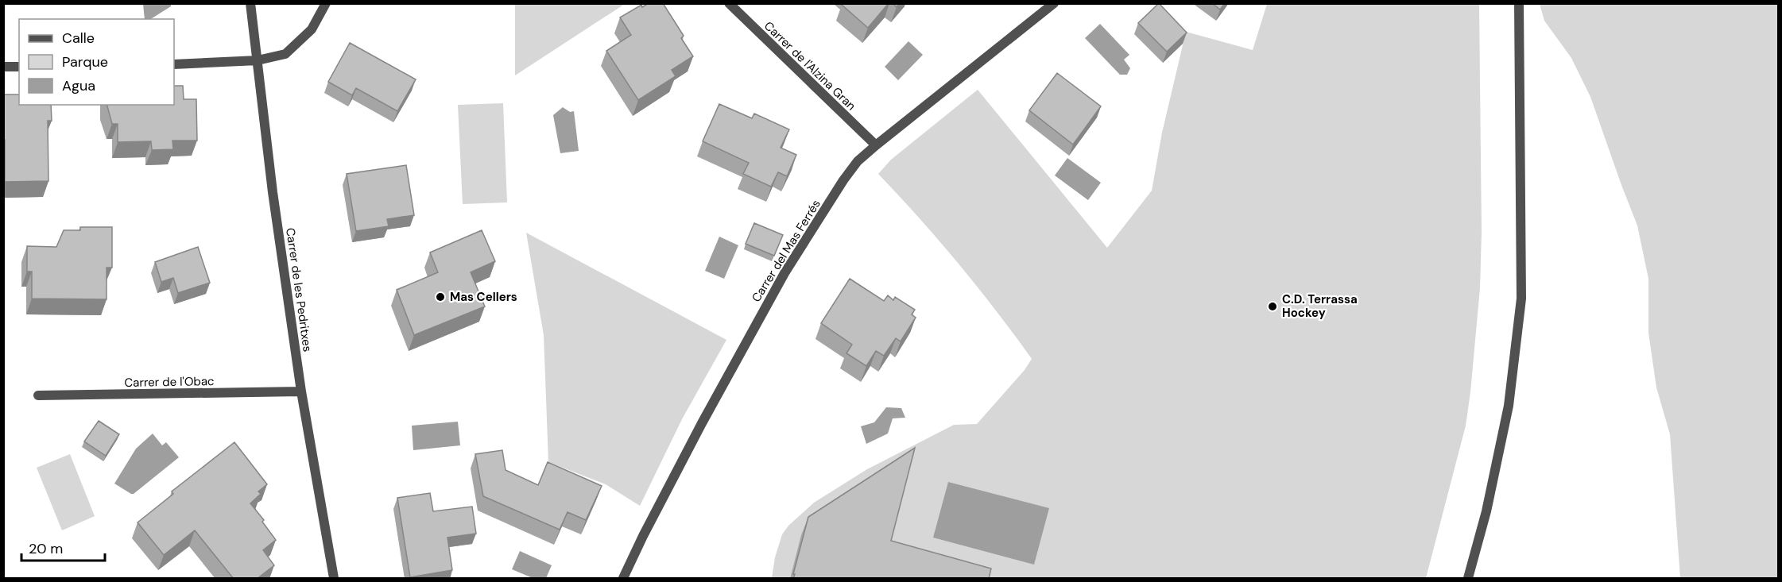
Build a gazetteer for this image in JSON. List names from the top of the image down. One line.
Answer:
{"streets":{"street":["Carrer de l'Alzina Gran","Carrer del Mas Ferrés","Carrer de les Pedritxes","Carrer de l'Obac"]},"crossings":[["Carrer de l'Alzina Gran","Carrer del Mas Ferrés"],["Carrer de les Pedritxes","Carrer de l'Obac"]],"places":["Mas Cellers","C.D. Terrassa Hockey"],"legend":["Calle","Parque","Agua"],"scale_bar":"20 m"}
